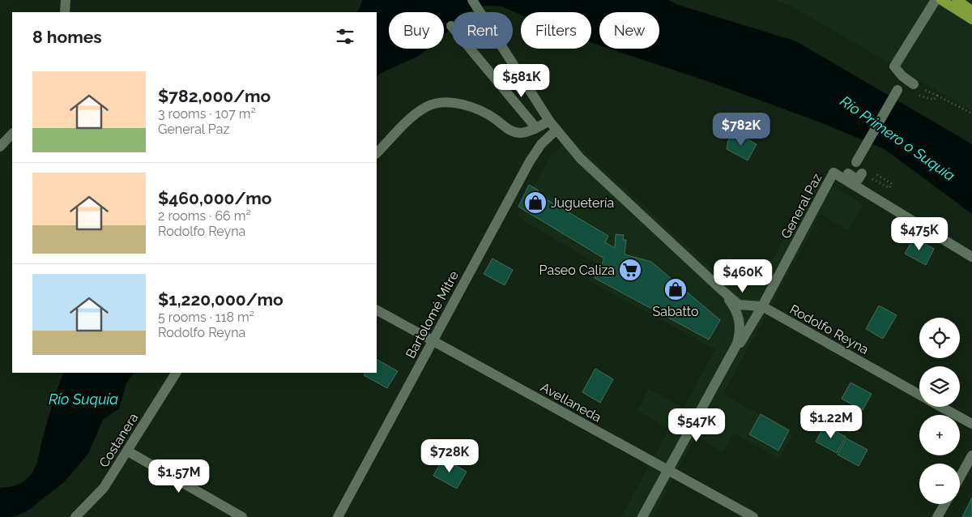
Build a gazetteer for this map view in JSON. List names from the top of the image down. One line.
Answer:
{"streets":{"street":["General Paz","Bartolomé Mitre","Rodolfo Reyna","Avellaneda","Costanera"]},"crossings":[["General Paz","Rodolfo Reyna"],["Bartolomé Mitre","Avellaneda"]],"water":["Río Primero o Suquía","Río Suquía"],"places":{"shop":["Juguetería","Sabatto"],"supermarket":["Paseo Caliza"]},"page":{"chip":["Buy","Rent","Filters","New"],"heading":"8 homes","list":[{"name":"$782,000/mo","note":"3 rooms · 107 m² · General Paz"},{"name":"$460,000/mo","note":"2 rooms · 66 m² · Rodolfo Reyna"},{"name":"$1,220,000/mo","note":"5 rooms · 118 m² · Rodolfo Reyna"}],"price":["$581K","$782K","$475K","$460K","$1.22M","$547K","$728K","$1.57M"],"map_buttons":["+","−"]}}
